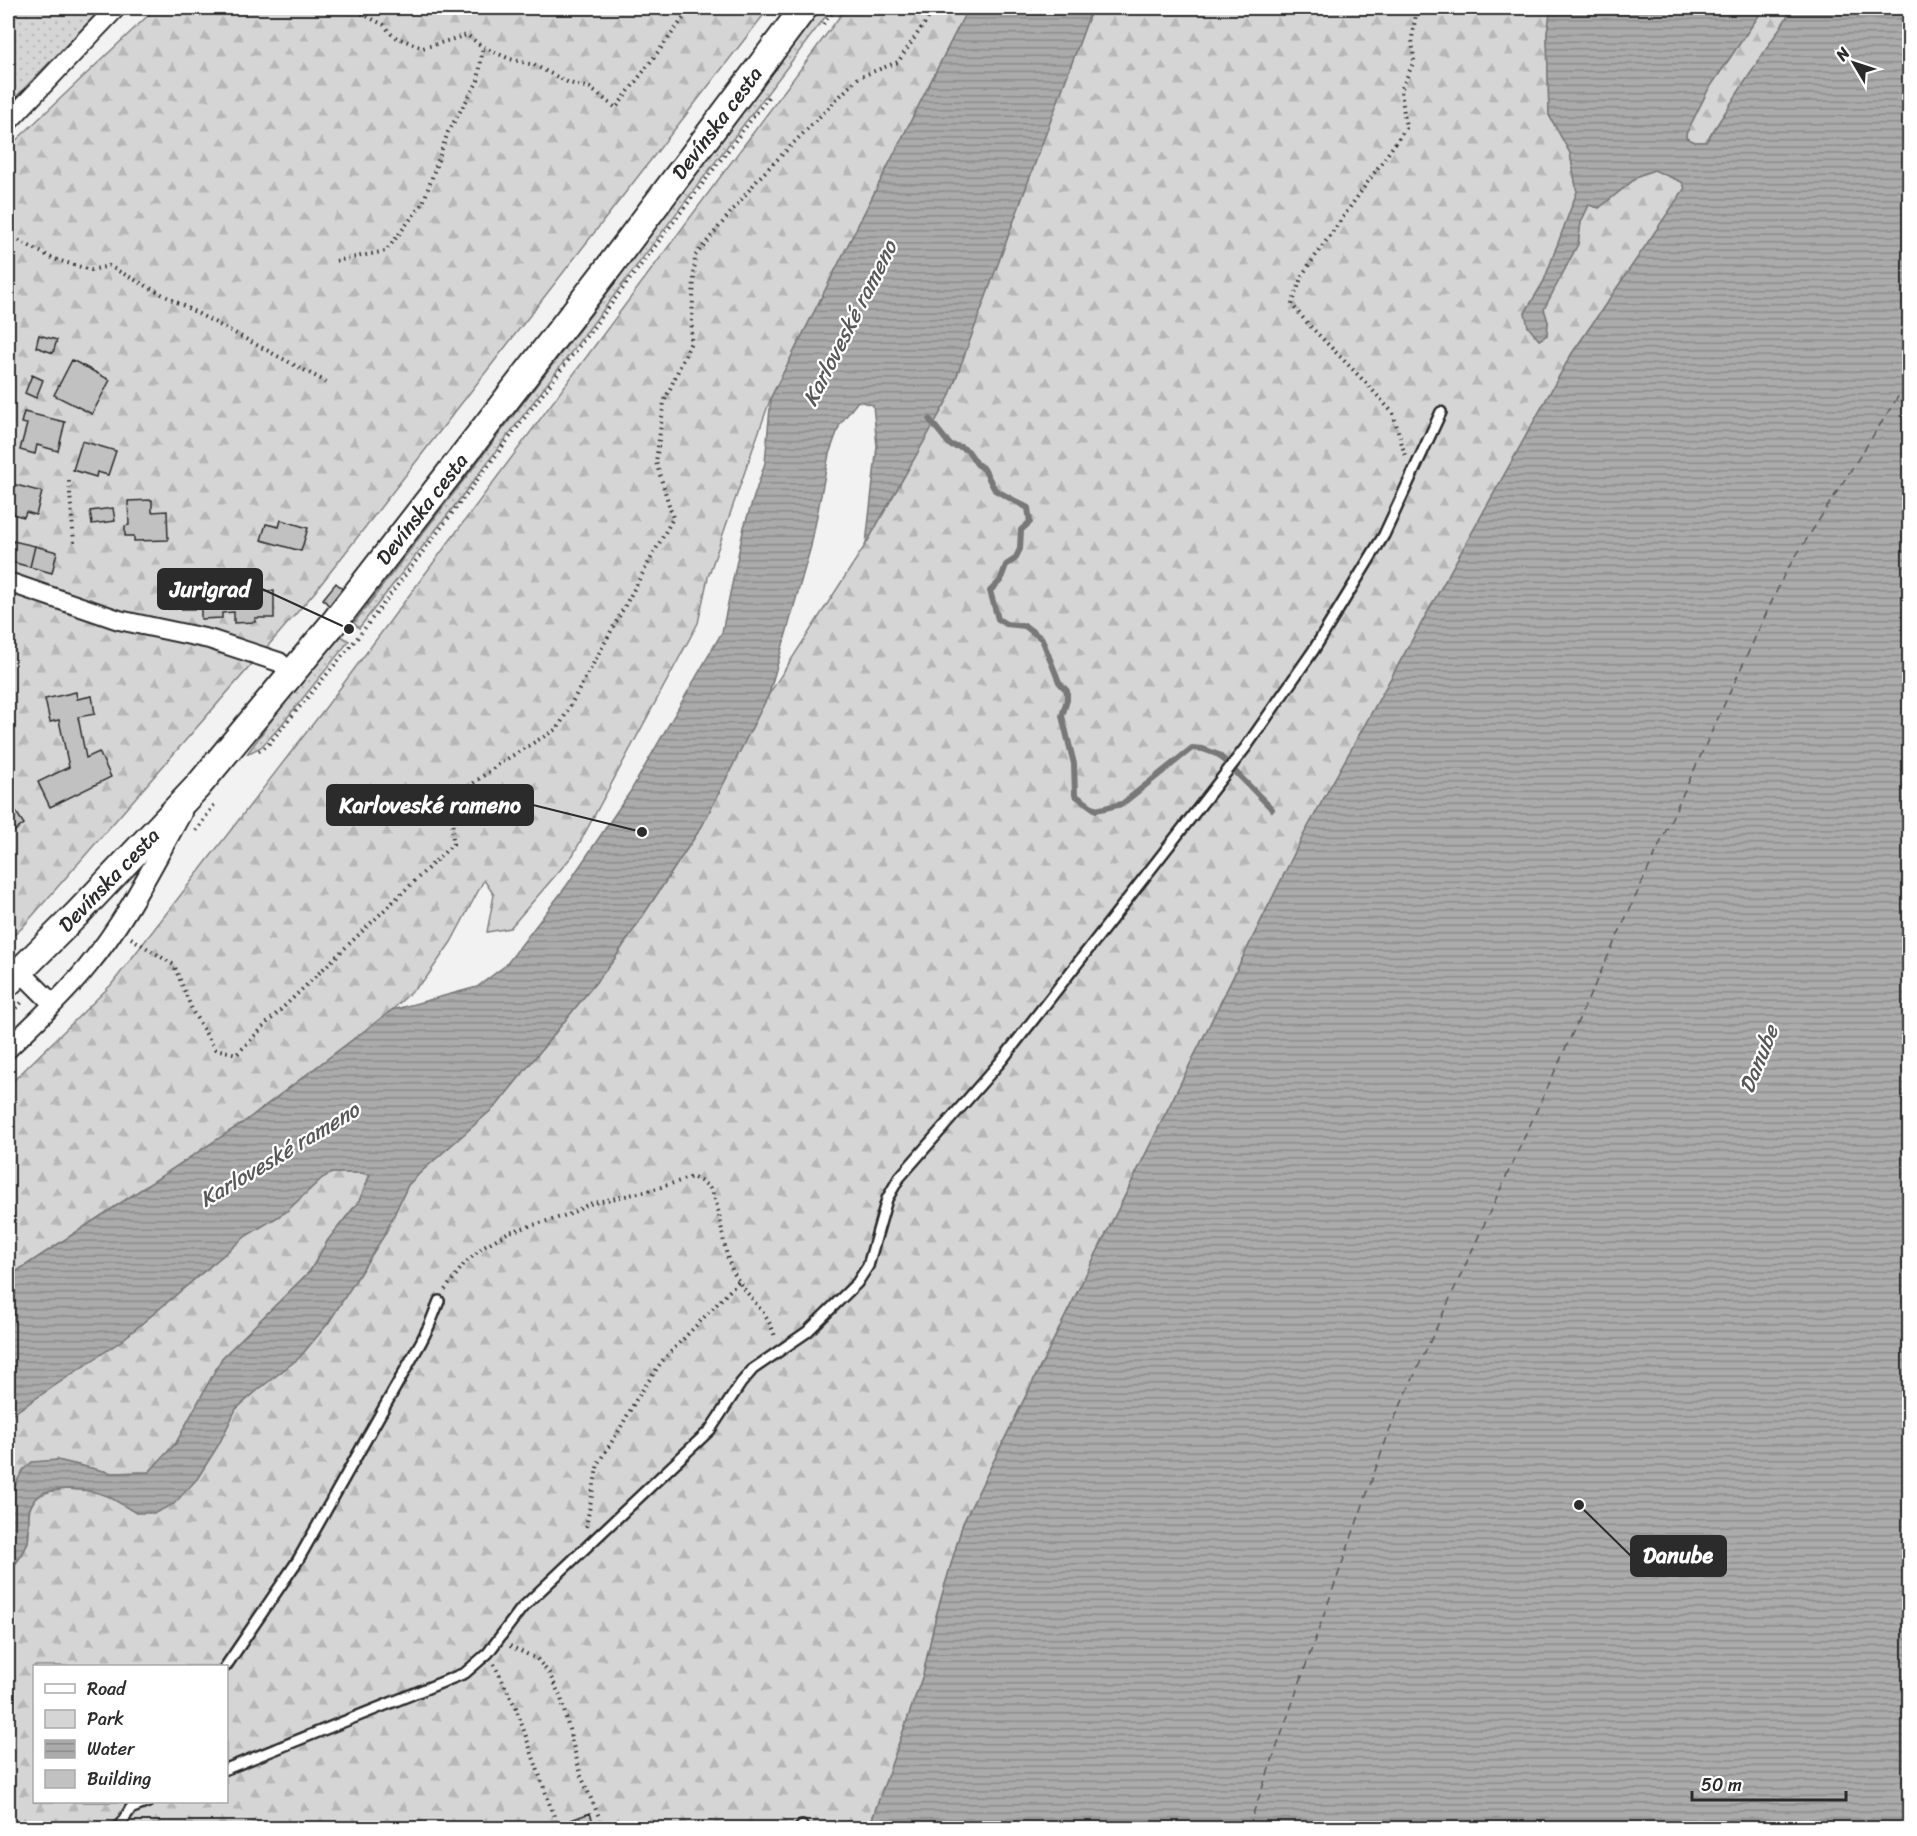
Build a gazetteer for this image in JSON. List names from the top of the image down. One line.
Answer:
{"streets":{"street":["Devínska cesta"]},"water":["Karloveské rameno","Danube"],"places":["Jurigrad","Karloveské rameno","Danube"],"legend":["Road","Park","Water","Building"],"scale_bar":"50 m","north":"top left"}
